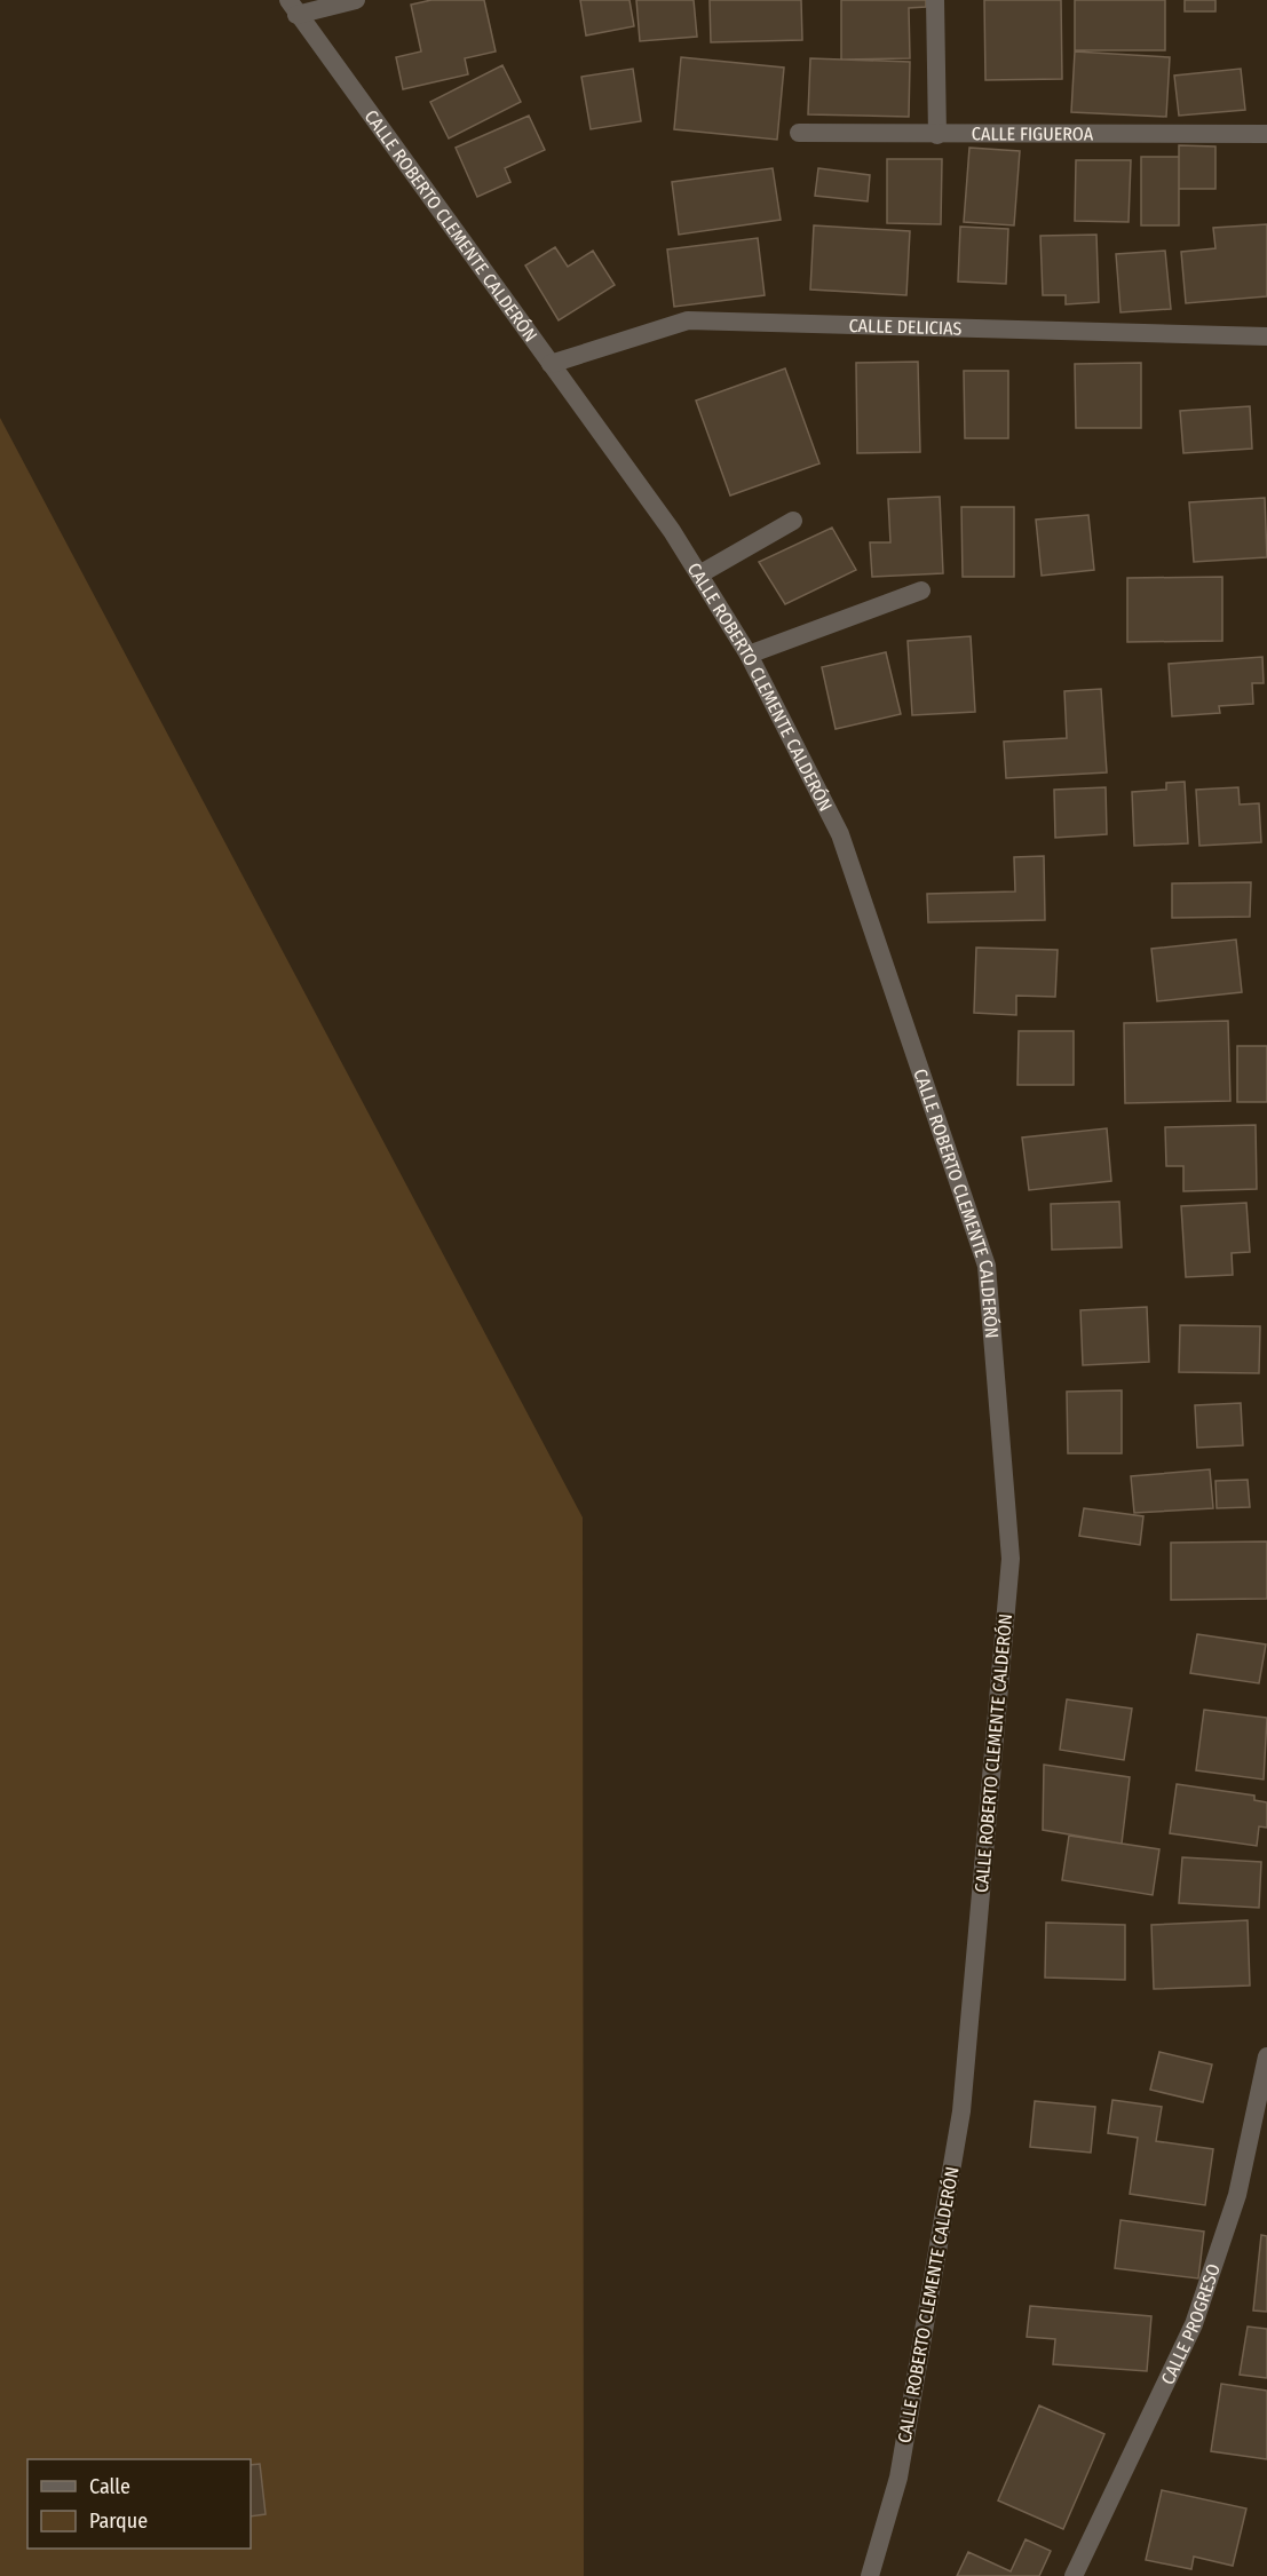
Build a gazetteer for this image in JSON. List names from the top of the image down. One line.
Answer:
{"streets":{"street":["CALLE FIGUEROA","CALLE ROBERTO CLEMENTE CALDERÓN","CALLE DELICIAS","CALLE PROGRESO"]},"crossings":[["CALLE ROBERTO CLEMENTE CALDERÓN","CALLE DELICIAS"]],"legend":["Calle","Parque"]}
